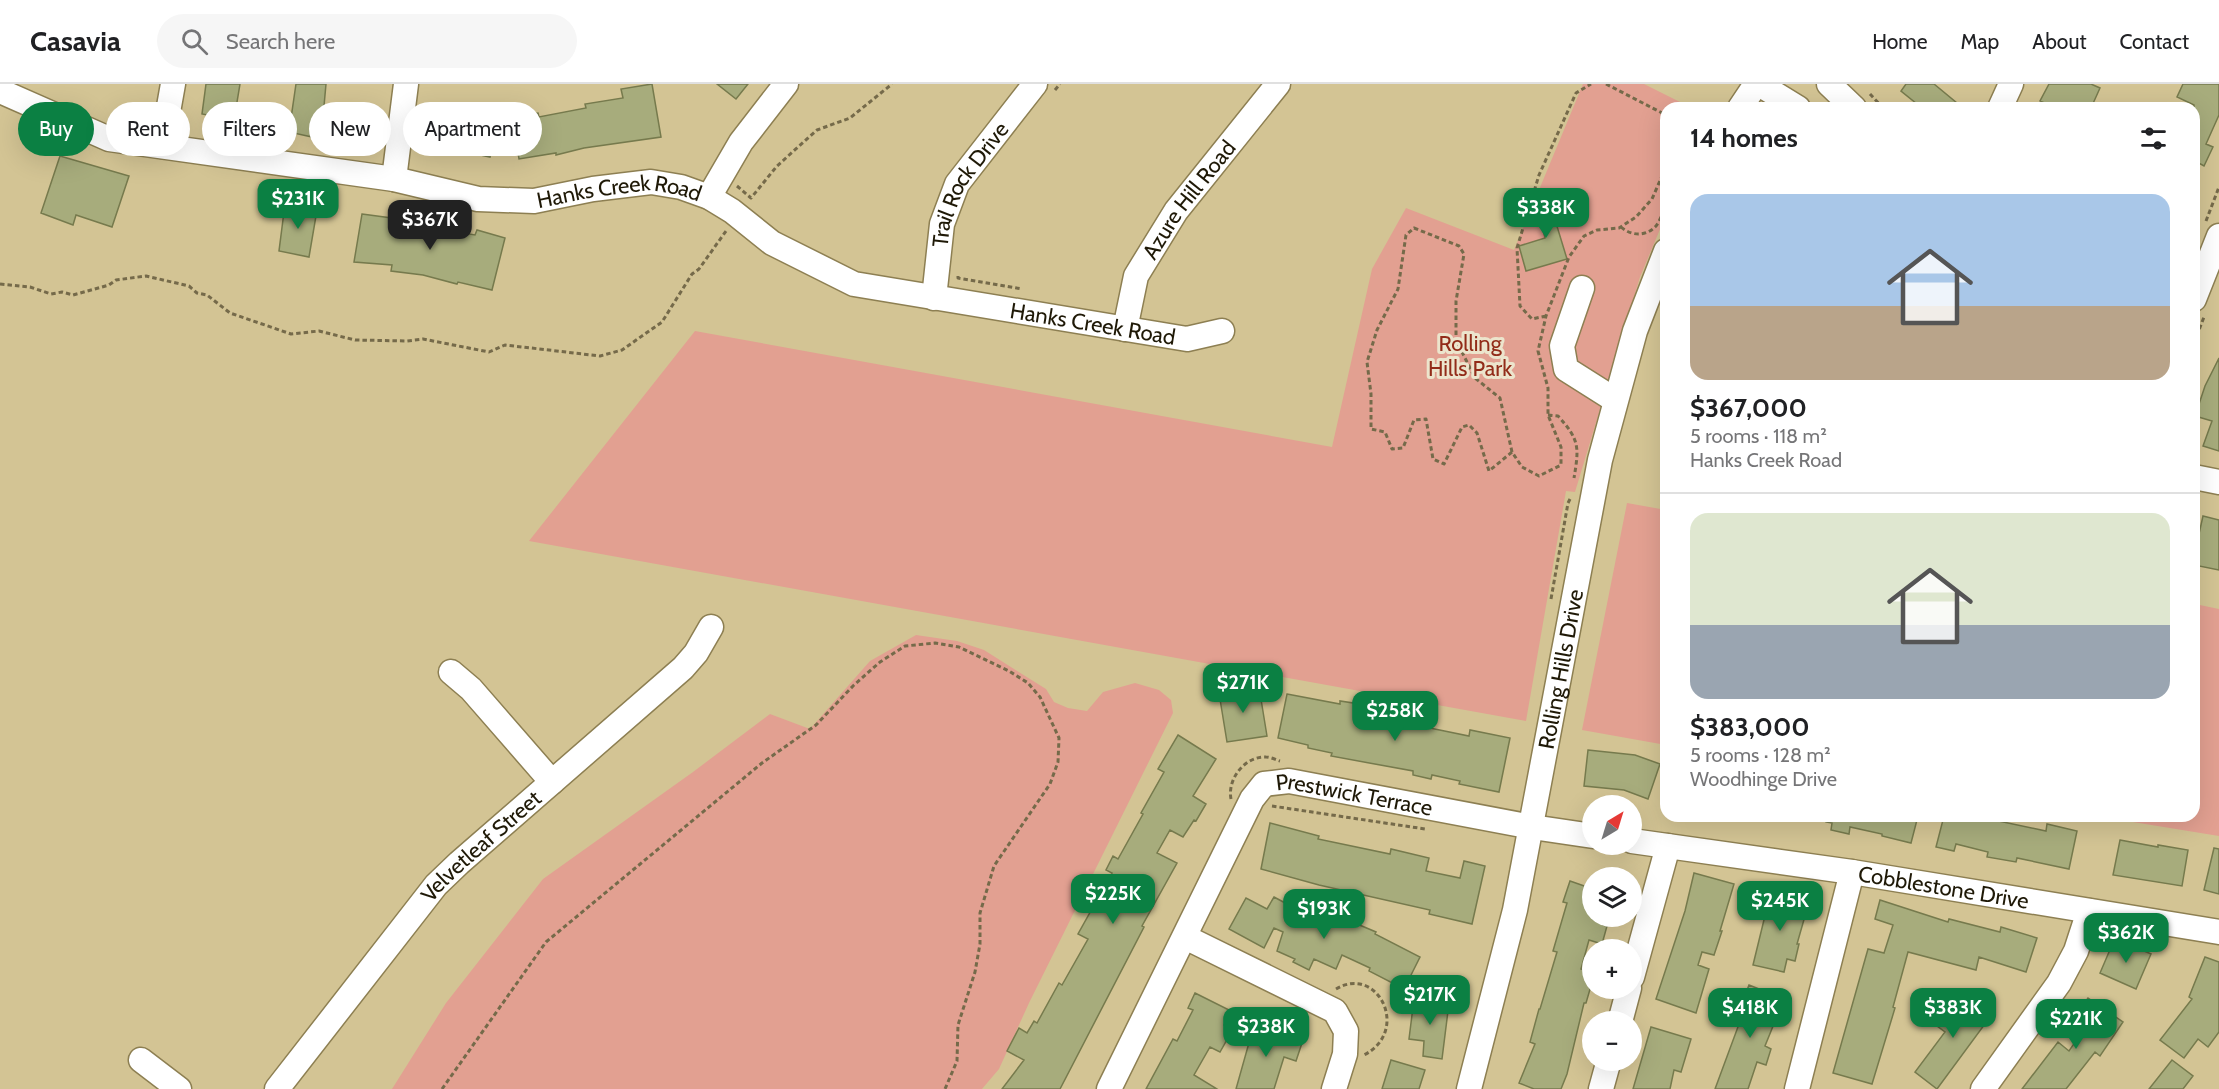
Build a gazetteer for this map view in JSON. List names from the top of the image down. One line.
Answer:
{"streets":{"street":["Trail Rock Drive","Hanks Creek Road","Azure Hill Road","Rolling Hills Drive","Prestwick Terrace","Velvetleaf Street","Cobblestone Drive"]},"crossings":[["Trail Rock Drive","Hanks Creek Road"],["Hanks Creek Road","Azure Hill Road"],["Rolling Hills Drive","Prestwick Terrace"]],"parks":["Rolling Hills Park"],"north":"top right","page":{"header":"Casavia","search":"Search here","nav":["Home","Map","About","Contact"],"chip":["Buy","Rent","Filters","New","Apartment"],"heading":"14 homes","list":[{"name":"$367,000","note":"5 rooms · 118 m² · Hanks Creek Road"},{"name":"$383,000","note":"5 rooms · 128 m² · Woodhinge Drive"}],"price":["$231K","$338K","$367K","$271K","$258K","$225K","$245K","$193K","$362K","$217K","$418K","$383K","$221K","$238K"],"map_buttons":["+","−"]}}
